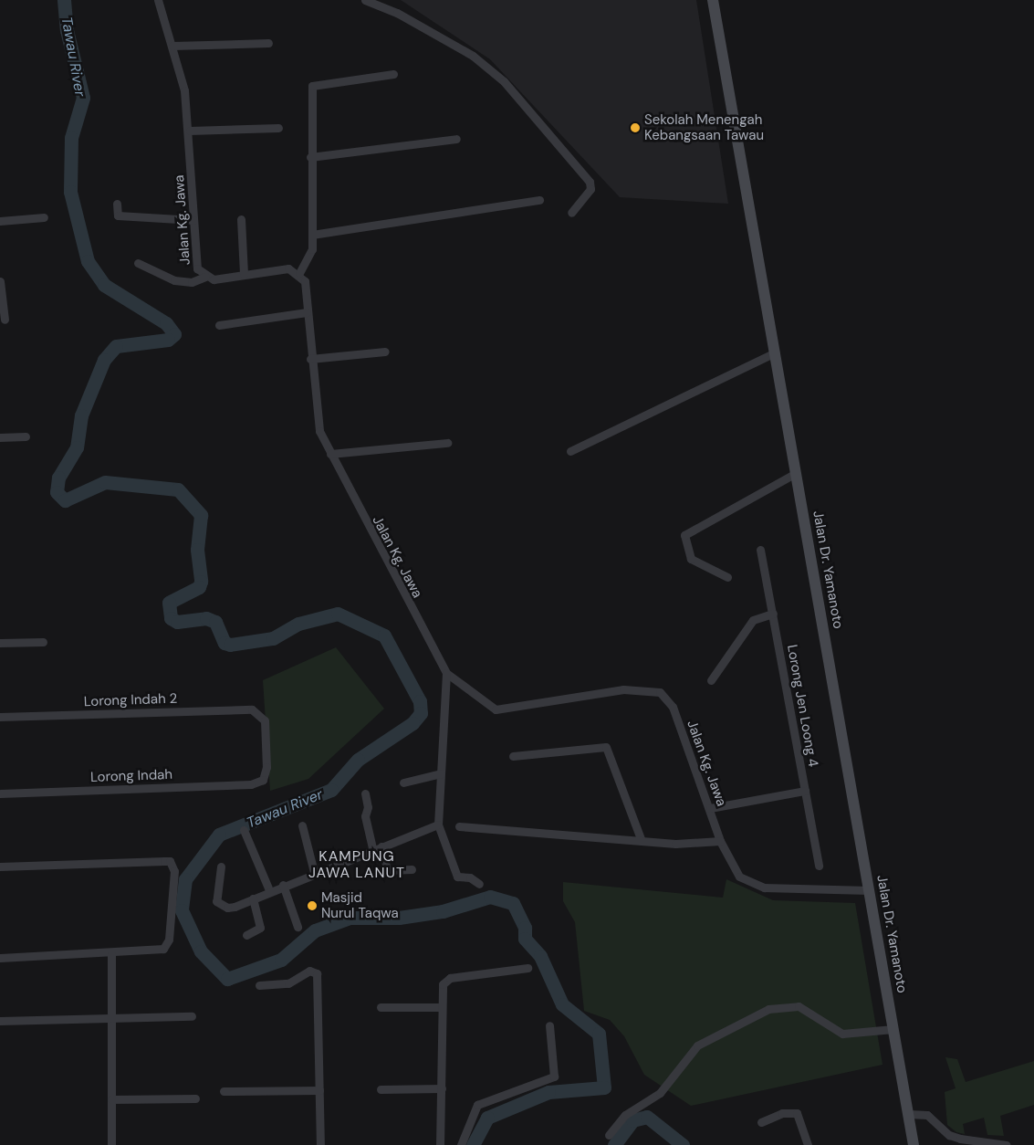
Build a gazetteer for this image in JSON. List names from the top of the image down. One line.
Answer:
{"streets":{"street":["Jalan Kg. Jawa","Jalan Dr. Yamanoto","Lorong Indah 2","Lorong Jen Loong 4","Lorong Indah"]},"crossings":[["Jalan Kg. Jawa","Jalan Dr. Yamanoto"],["Lorong Indah 2","Lorong Indah"]],"districts":["KAMPUNG JAWA LANUT"],"water":["Tawau River"],"places":["Sekolah Menengah Kebangsaan Tawau","Masjid Nurul Taqwa"]}
